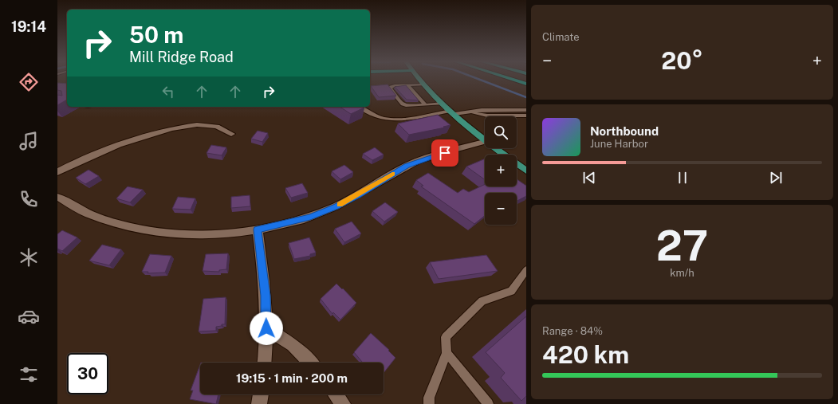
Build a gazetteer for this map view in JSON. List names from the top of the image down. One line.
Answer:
{"page":{"tabs":"19:14","tile":["Climate",["27","km/h"],["Range · 84%","420 km"]],"turn":["50 m","Mill Ridge Road"],"heat":["−","20°","+"],"map_buttons":["+","−"],"song":["Northbound","June Harbor"],"limit":"30","trip":"19:15 · 1 min · 200 m"}}
